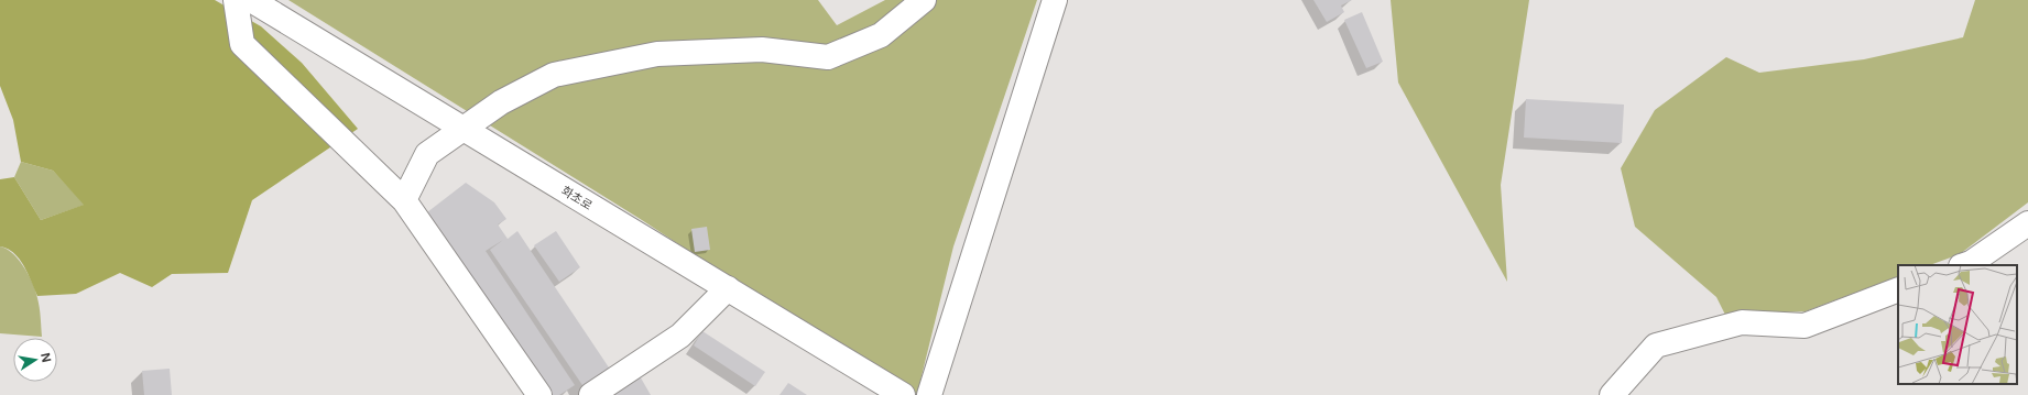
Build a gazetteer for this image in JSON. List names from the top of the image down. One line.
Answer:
{"streets":{"street":["화초로"]},"north":"right"}
